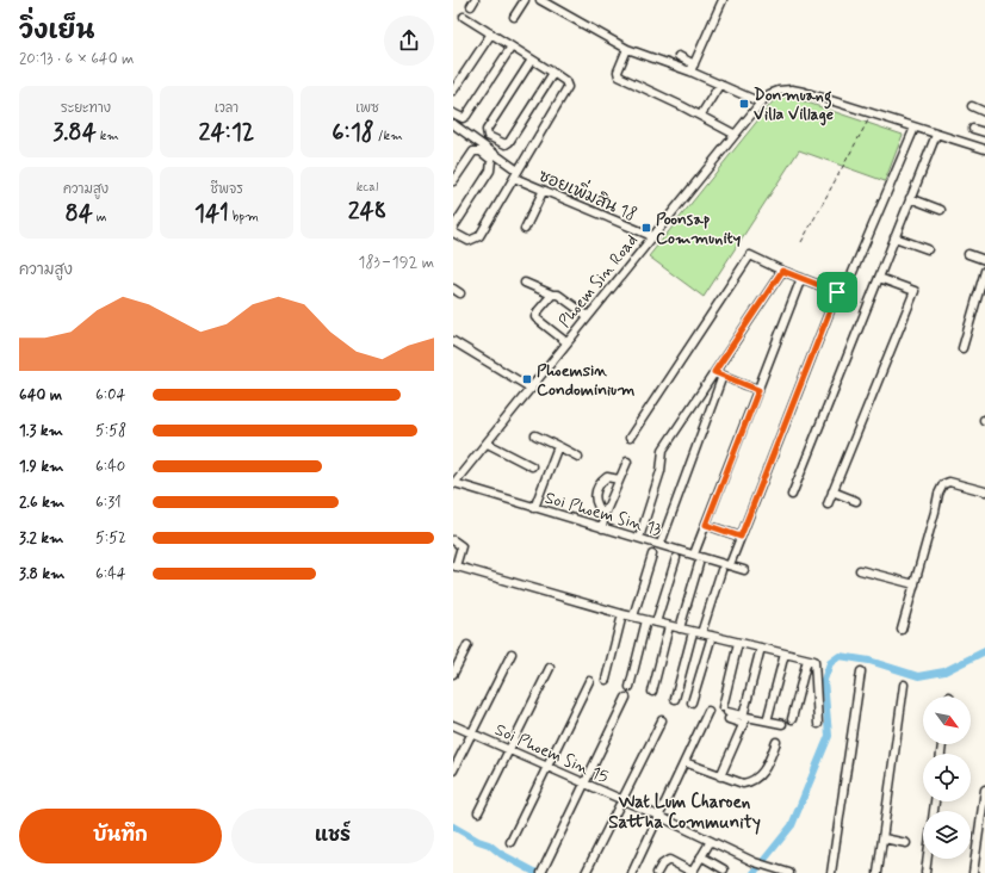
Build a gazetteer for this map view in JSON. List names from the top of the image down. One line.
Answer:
{"streets":{"street":["ซอยเพิ่มสิน 18","Phoem Sin Road","Soi Phoem Sin 13","Soi Phoem Sin 15"]},"crossings":[["ซอยเพิ่มสิน 18","Phoem Sin Road"],["Phoem Sin Road","Soi Phoem Sin 13"]],"districts":["Wat Lum Charoen Sattha Community"],"places":{"transit":["Donmuang Villa Village","Poonsap Community","Phoemsin Condominium"]},"north":"bottom right","page":{"heading":["วิ่งเย็น","20:13 · 6 × 640 m"],"stats":[["ระยะทาง","3.84 km"],["เวลา","24:12"],["เพซ","6:18 /km"],["ความสูง","84 m"],["ชีพจร","141 bpm"],["kcal","248"]],"chart":["ความสูง","183–192 m"],"list":[{"name":"640 m","note":"6:04"},{"name":"1.3 km","note":"5:58"},{"name":"1.9 km","note":"6:40"},{"name":"2.6 km","note":"6:31"},{"name":"3.2 km","note":"5:52"},{"name":"3.8 km","note":"6:44"}],"buttons":["บันทึก","แชร์"]}}
